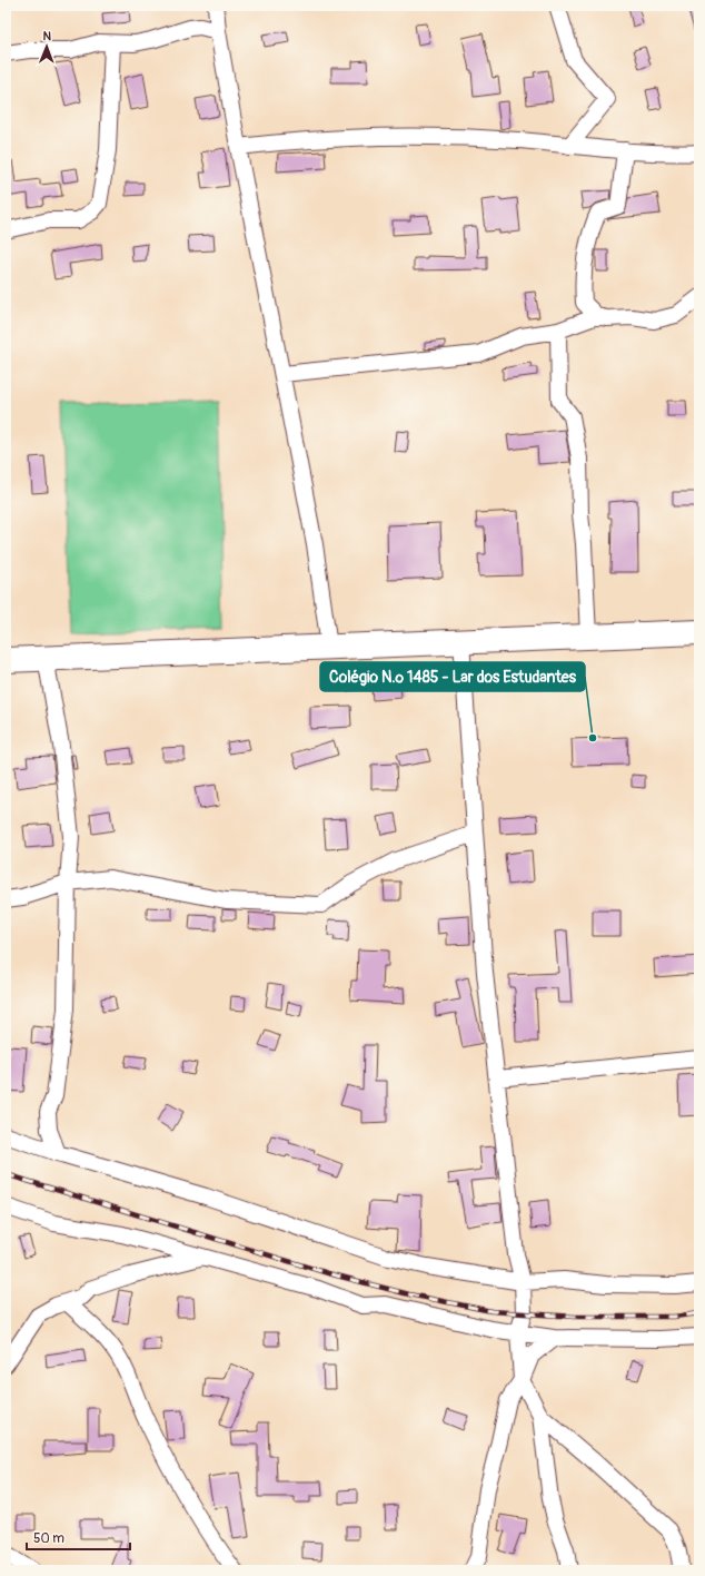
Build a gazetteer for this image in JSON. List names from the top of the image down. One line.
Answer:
{"places":["Colégio N.º 1485 - Lar dos Estudantes"],"scale_bar":"50 m","north":"top"}
